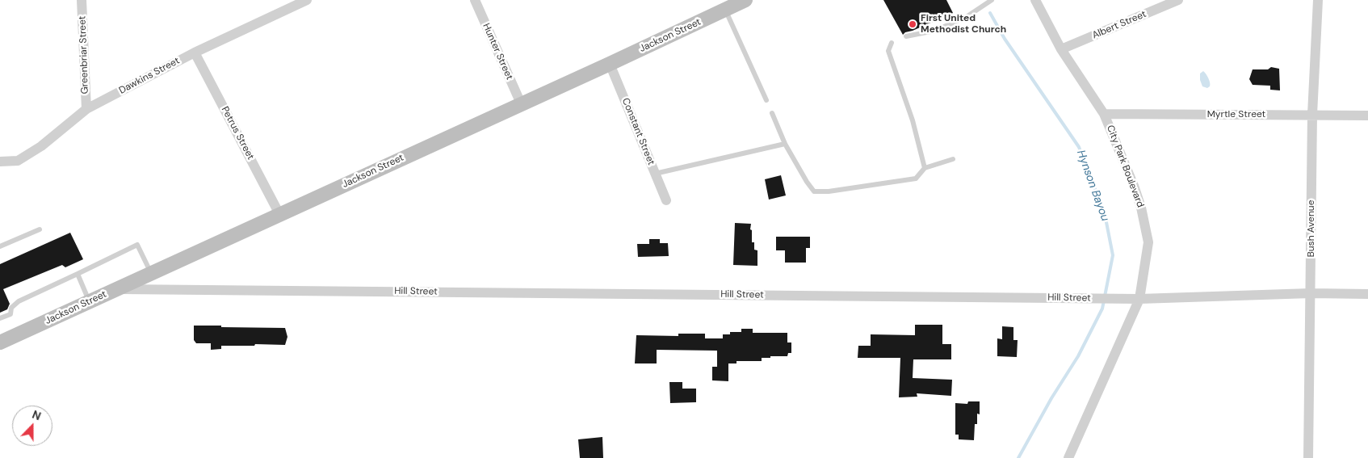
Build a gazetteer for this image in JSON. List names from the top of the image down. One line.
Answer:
{"streets":{"main road":["Jackson Street"],"street":["Albert Street","Hunter Street","Greenbriar Street","Dawkins Street","Myrtle Street","Constant Street","Petrus Street","City Park Boulevard","Bush Avenue","Hill Street"]},"crossings":[["Albert Street","City Park Boulevard"],["Jackson Street","Hunter Street"],["Jackson Street","Constant Street"],["Jackson Street","Petrus Street"],["Jackson Street","Hill Street"],["Greenbriar Street","Dawkins Street"],["Dawkins Street","Petrus Street"],["Myrtle Street","City Park Boulevard"],["Myrtle Street","Bush Avenue"],["City Park Boulevard","Hill Street"],["Bush Avenue","Hill Street"]],"water":["Hynson Bayou"],"places":["First United Methodist Church"],"north":"top"}
